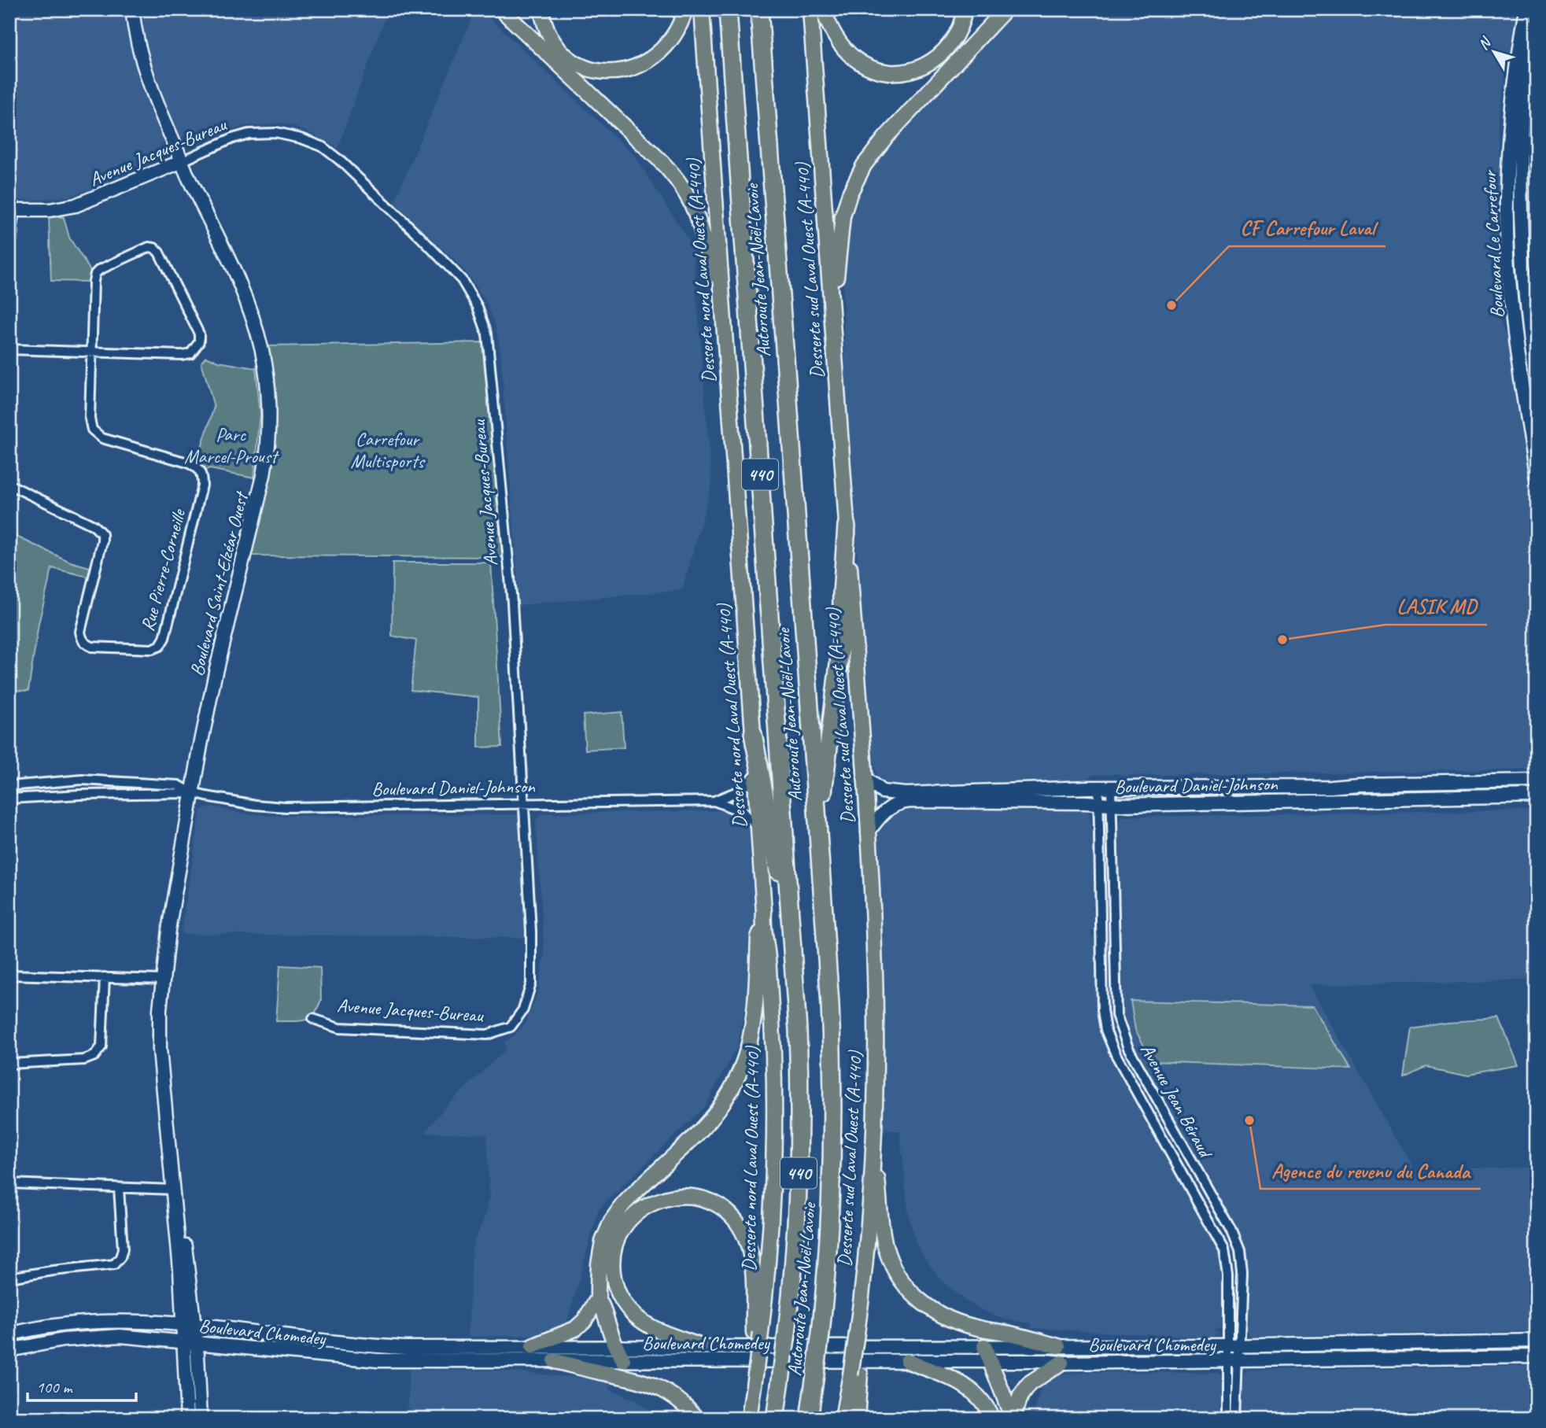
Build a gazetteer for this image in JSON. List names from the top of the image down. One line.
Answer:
{"streets":{"highway":["Autoroute Jean-Noël-Lavoie","440"],"main road":["Desserte nord Laval Ouest (A-440)","Desserte sud Laval Ouest (A-440)"],"street":["Avenue Jacques-Bureau","Boulevard Le Carrefour","Rue Pierre-Corneille","Boulevard Saint-Elzéar Ouest","Boulevard Daniel-Johnson","Avenue Jean Béraud","Boulevard Chomedey"]},"crossings":[["Avenue Jacques-Bureau","Boulevard Saint-Elzéar Ouest"],["Avenue Jacques-Bureau","Boulevard Daniel-Johnson"],["Desserte nord Laval Ouest (A-440)","Boulevard Daniel-Johnson"],["Desserte sud Laval Ouest (A-440)","Boulevard Daniel-Johnson"],["Boulevard Saint-Elzéar Ouest","Boulevard Daniel-Johnson"],["Boulevard Saint-Elzéar Ouest","Boulevard Chomedey"],["Boulevard Daniel-Johnson","Avenue Jean Béraud"],["Avenue Jean Béraud","Boulevard Chomedey"]],"parks":["Parc Marcel-Proust","Carrefour Multisports"],"places":["CF Carrefour Laval","LASIK MD","Agence du revenu du Canada"],"scale_bar":"100 m","north":"top left"}
